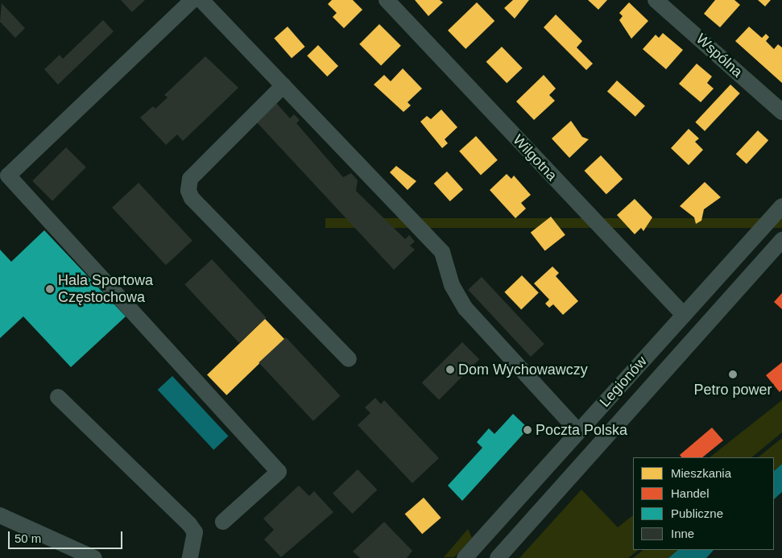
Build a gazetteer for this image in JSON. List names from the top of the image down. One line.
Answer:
{"streets":{"street":["Wspólna","Wilgotna","Legionów"]},"crossings":[["Wilgotna","Legionów"]],"places":["Hala Sportowa Częstochowa","Dom Wychowawczy","Petro power","Poczta Polska"],"legend":["Mieszkania","Handel","Publiczne","Inne"],"scale_bar":"50 m"}
